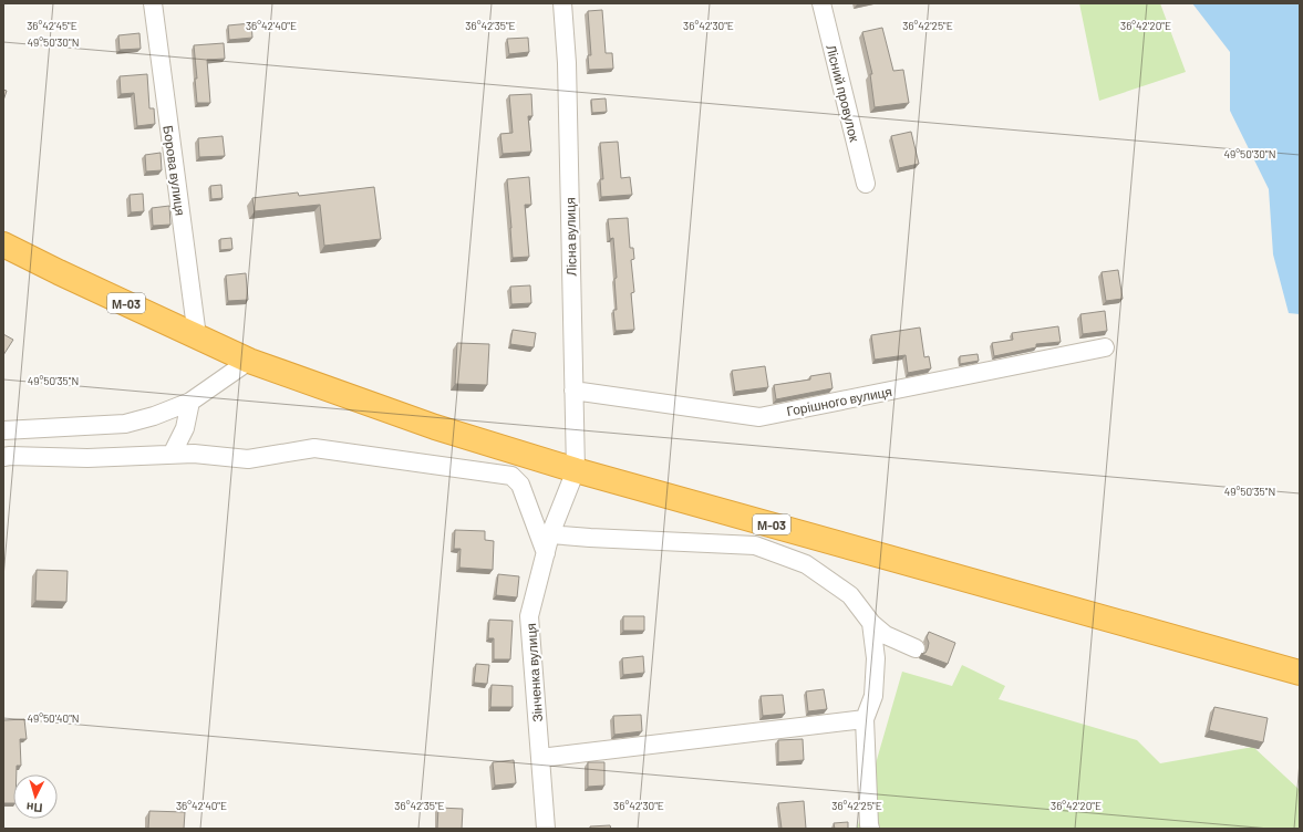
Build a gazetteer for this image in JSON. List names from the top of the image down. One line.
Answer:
{"streets":{"highway":["М-03"],"street":["Лісний провулок","Борова вулиця","Лісна вулиця","Горішного вулиця","Зінченка вулиця"]},"crossings":[["Борова вулиця","М-03"],["Лісна вулиця","М-03"],["Лісна вулиця","Горішного вулиця"],["Лісна вулиця","Зінченка вулиця"],["М-03","Зінченка вулиця"]],"north":"bottom","coordinates":["36°42'45\"E","36°42'40\"E","36°42'35\"E","36°42'30\"E","36°42'25\"E","36°42'20\"E","49°50'30\"N","49°50'35\"N","49°50'40\"N"]}
